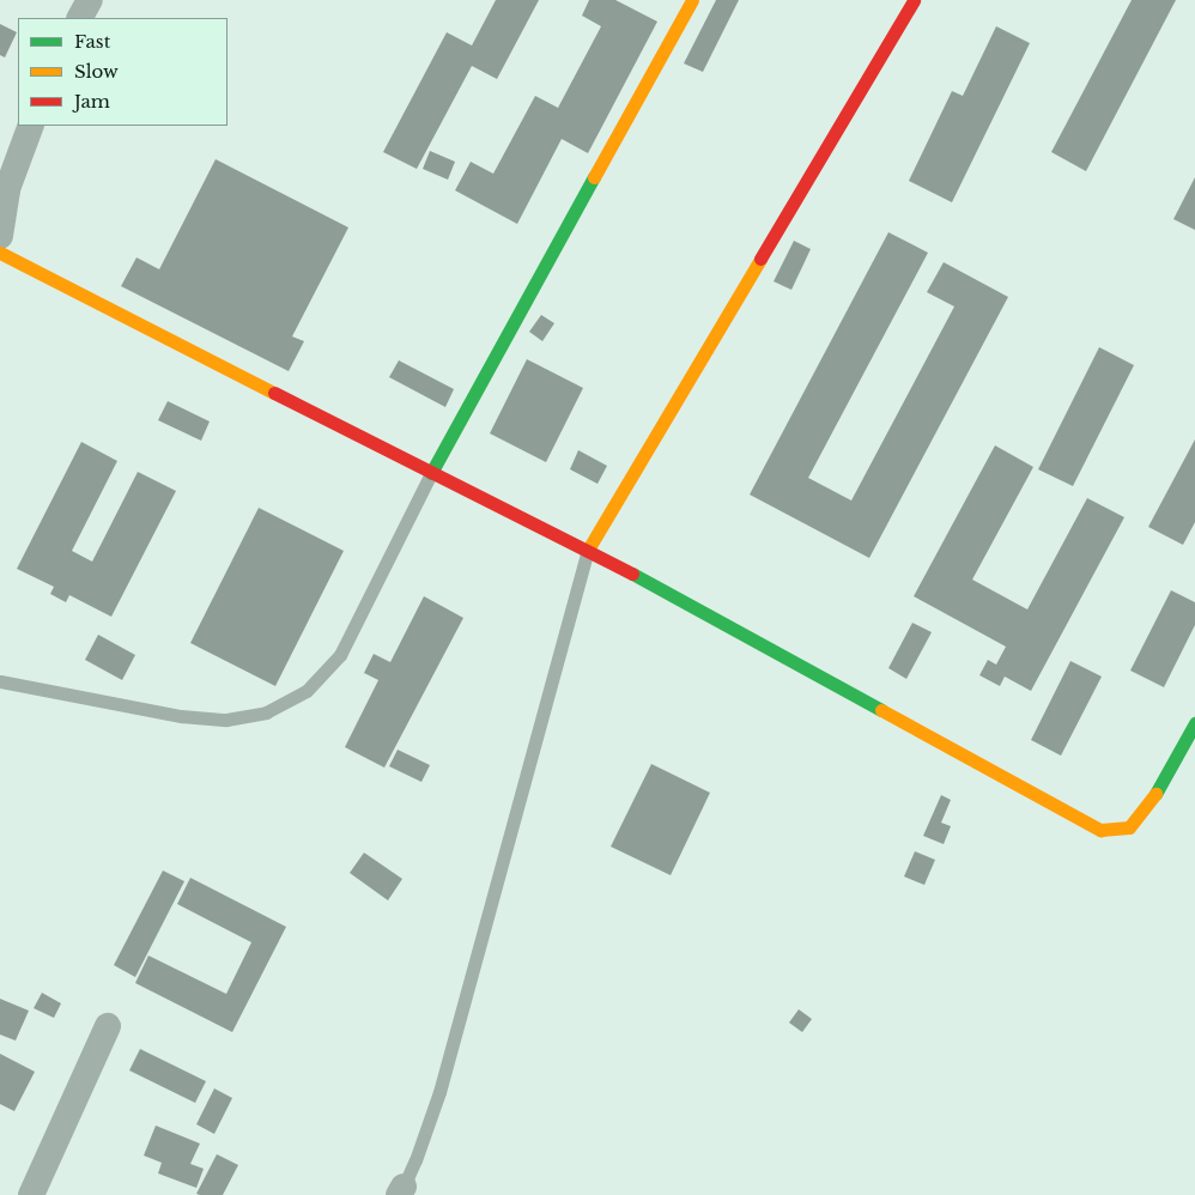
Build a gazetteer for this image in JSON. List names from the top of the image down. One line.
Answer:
{"legend":["Fast","Slow","Jam"]}
